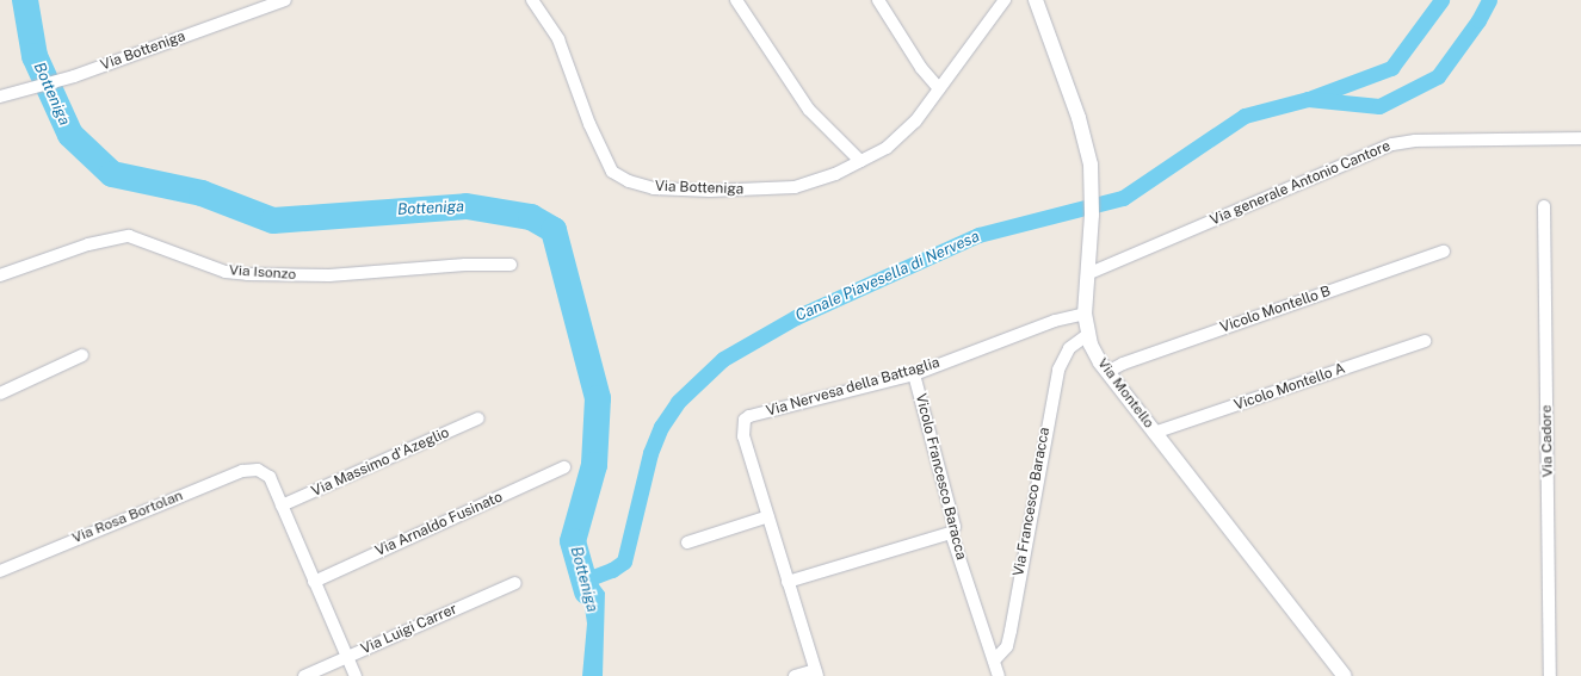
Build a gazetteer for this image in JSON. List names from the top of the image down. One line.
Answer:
{"streets":{"street":["Via Botteniga","Via generale Antonio Cantore","Via Isonzo","Vicolo Montello B","Via Nervesa della Battaglia","Vicolo Montello A","Via Montello","Via Cadore","Via Massimo d'Azeglio","Vicolo Francesco Baracca","Via Francesco Baracca","Via Rosa Bortolan","Via Arnaldo Fusinato","Via Luigi Carrer"]},"crossings":[["Via generale Antonio Cantore","Via Montello"],["Vicolo Montello B","Via Montello"],["Via Nervesa della Battaglia","Via Montello"],["Via Nervesa della Battaglia","Vicolo Francesco Baracca"],["Vicolo Montello A","Via Montello"],["Via Montello","Via Francesco Baracca"],["Via Massimo d'Azeglio","Via Rosa Bortolan"],["Vicolo Francesco Baracca","Via Francesco Baracca"]],"water":["Botteniga","Canale Piavesella di Nervesa"]}
